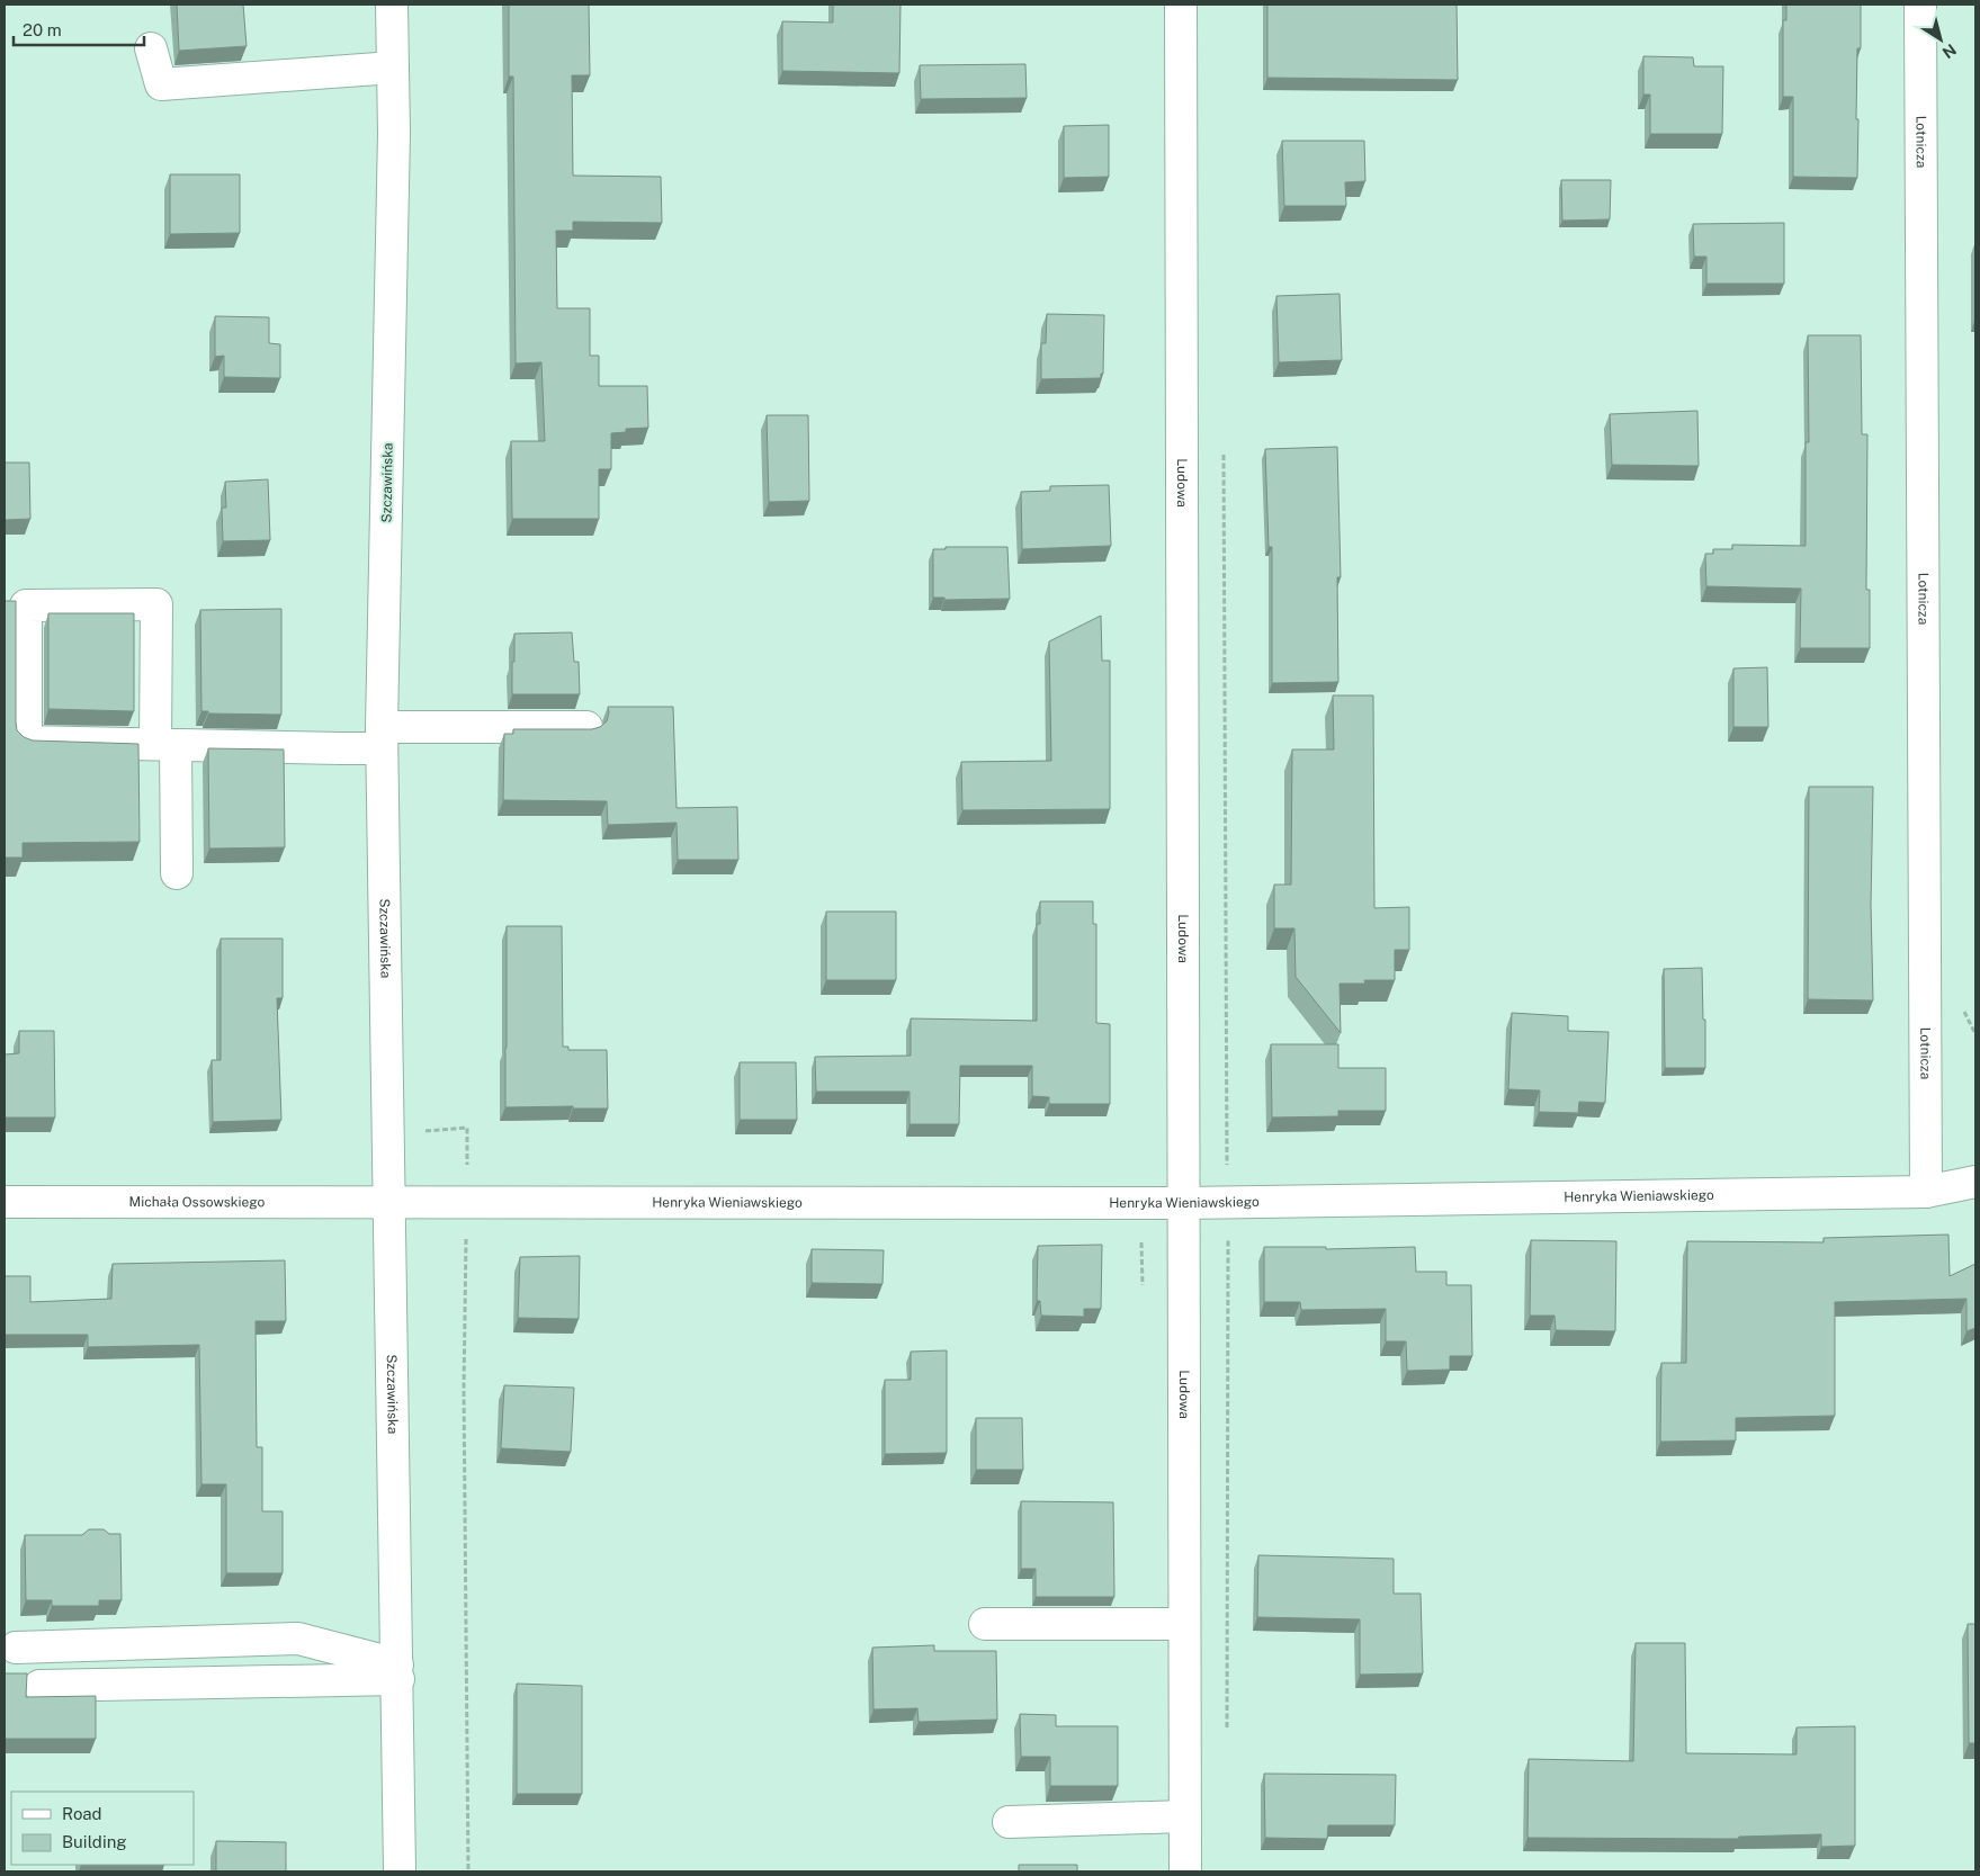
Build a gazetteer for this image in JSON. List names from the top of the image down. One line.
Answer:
{"streets":{"street":["Lotnicza","Szczawińska","Ludowa","Henryka Wieniawskiego","Michała Ossowskiego"]},"crossings":[["Lotnicza","Henryka Wieniawskiego"],["Szczawińska","Henryka Wieniawskiego"],["Szczawińska","Michała Ossowskiego"],["Ludowa","Henryka Wieniawskiego"],["Henryka Wieniawskiego","Michała Ossowskiego"]],"legend":["Road","Building"],"scale_bar":"20 m","north":"bottom right"}
